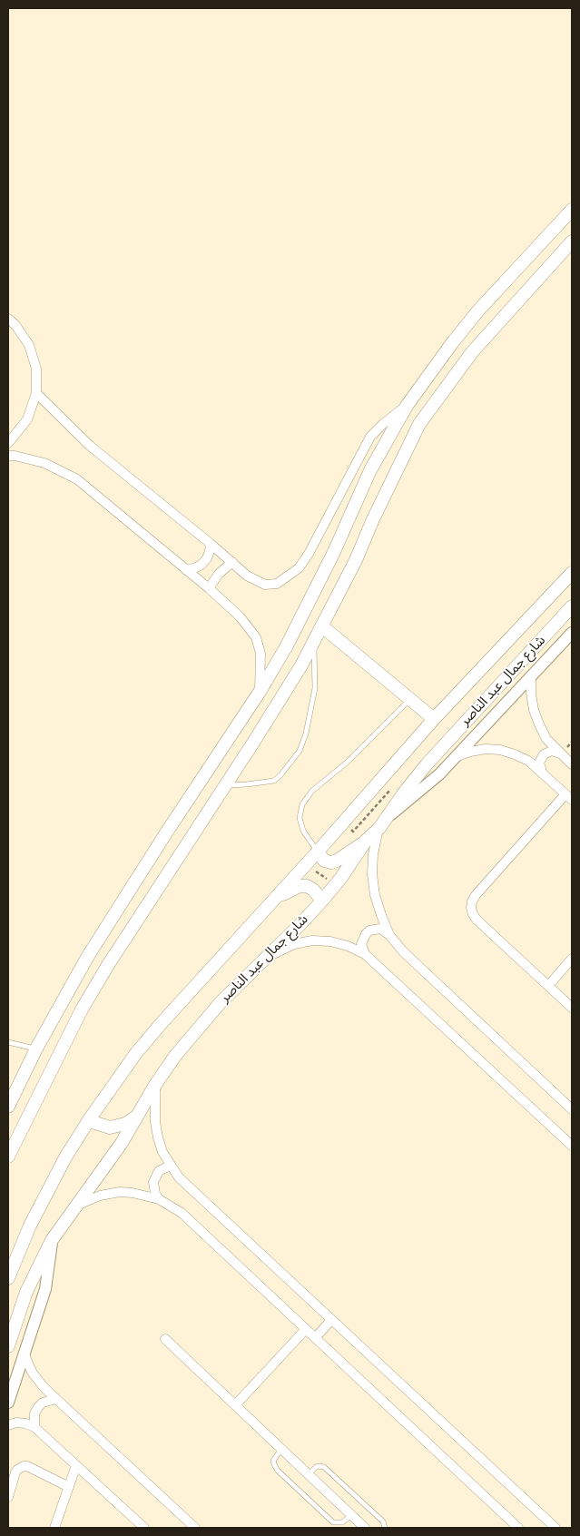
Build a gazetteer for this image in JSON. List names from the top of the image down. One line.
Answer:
{"streets":{"main road":["شارع جمال عبد الناصر"]}}
